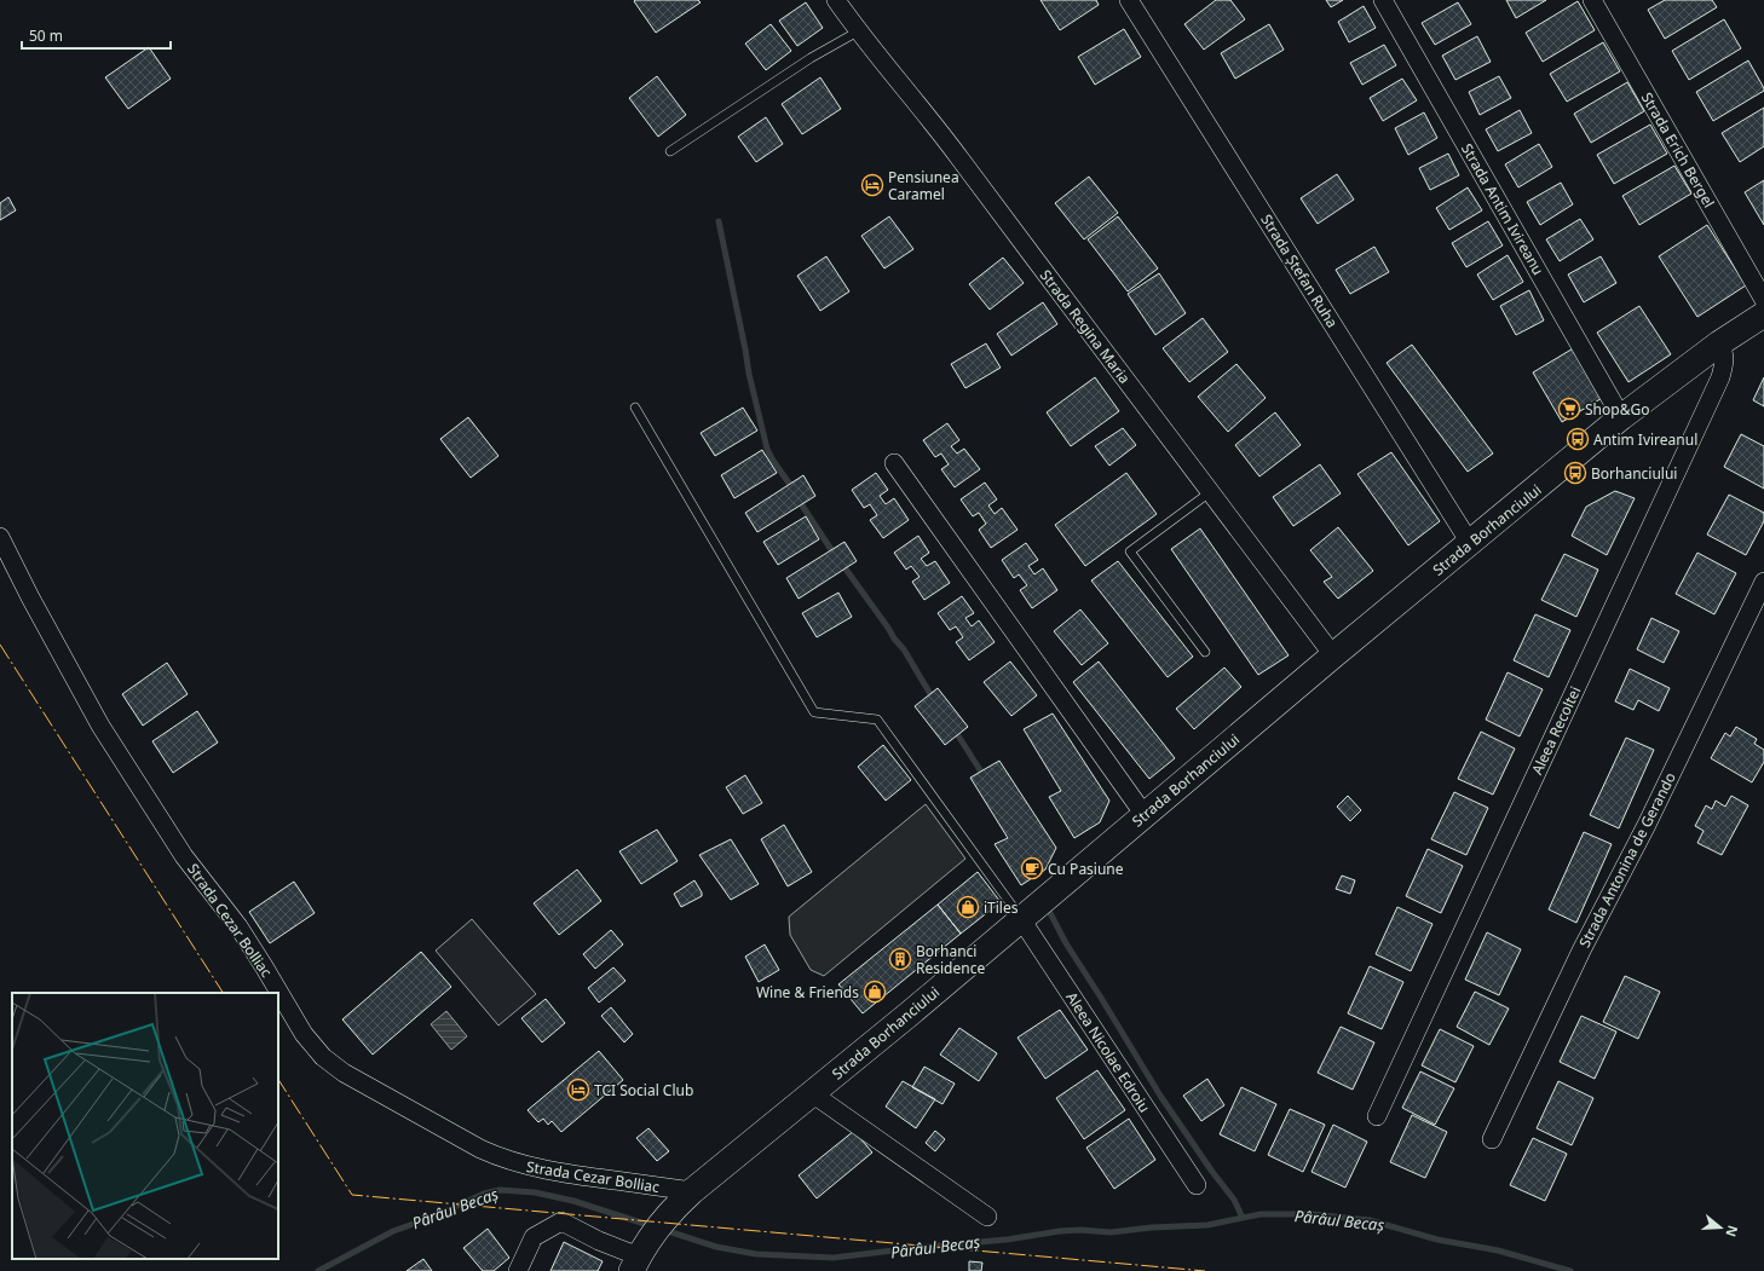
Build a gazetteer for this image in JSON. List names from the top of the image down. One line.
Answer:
{"streets":{"main road":["Strada Borhanciului"],"street":["Strada Erich Bergel","Strada Antim Ivireanu","Strada Ștefan Ruha","Strada Regina Maria","Aleea Recoltei","Strada Antonina de Gerando","Strada Cezar Bolliac","Aleea Nicolae Edroiu"]},"crossings":[["Strada Antim Ivireanu","Strada Borhanciului"],["Strada Ștefan Ruha","Strada Borhanciului"],["Strada Regina Maria","Strada Borhanciului"],["Strada Borhanciului","Aleea Recoltei"],["Strada Borhanciului","Strada Cezar Bolliac"],["Strada Borhanciului","Aleea Nicolae Edroiu"]],"water":["Pârâul Becaș"],"places":{"hotel":["Pensiunea Caramel","TCI Social Club"],"supermarket":["Shop&Go"],"bus stop":["Antim Ivireanul","Borhanciului"],"cafe":["Cu Pasiune"],"shop":["iTiles","Wine & Friends"],"building":["Borhanci Residence"]},"scale_bar":"50 m","north":"right"}
